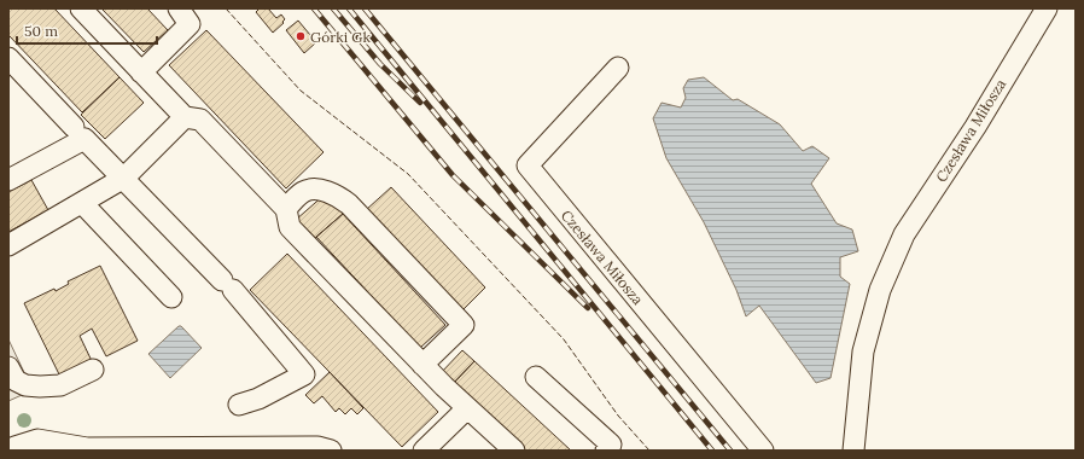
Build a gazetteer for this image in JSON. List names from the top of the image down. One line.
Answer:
{"streets":{"street":["Czesława Miłosza"]},"places":["Górki Gk"],"scale_bar":"50 m"}
